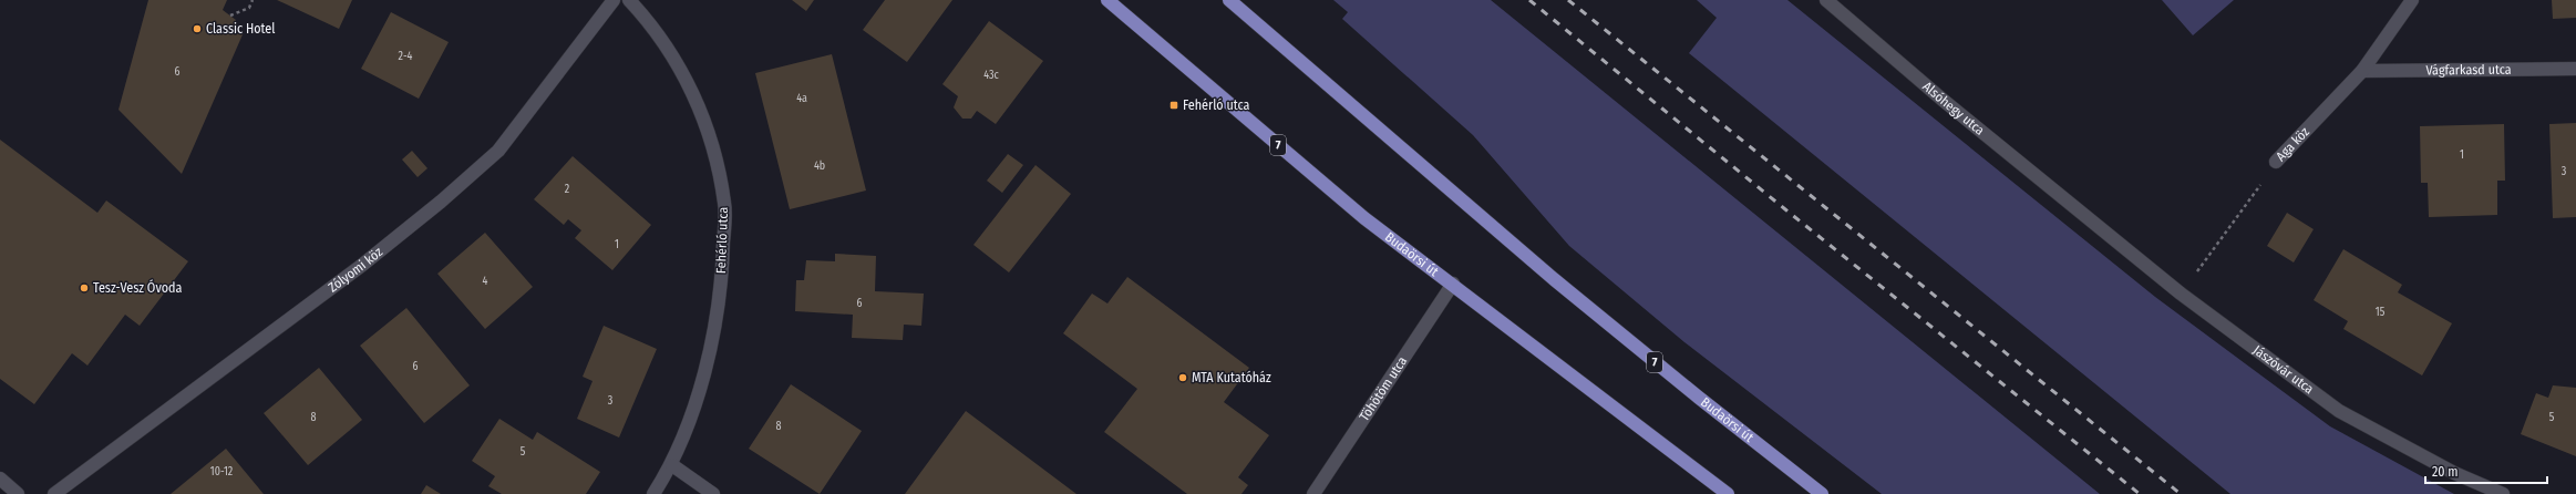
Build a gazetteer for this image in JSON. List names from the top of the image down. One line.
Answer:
{"streets":{"main road":["7","Budaörsi út"],"street":["Vágfarkasd utca","Alsóhegy utca","Aga köz","Fehérló utca","Zólyomi köz","Jászóvár utca","Töhötöm utca"]},"crossings":[["Vágfarkasd utca","Aga köz"],["Alsóhegy utca","Jászóvár utca"],["Aga köz","Jászóvár utca"],["Budaörsi út","Töhötöm utca"]],"places":{"other":["Classic Hotel","Tesz-Vesz Óvoda","MTA Kutatóház"],"transit":["Fehérló utca"]},"house_numbers":["2-4","6","43c","4a","1","4b","3","2","1","4","6","15","6","3","8","5","8","5","10-12"],"scale_bar":"20 m"}
